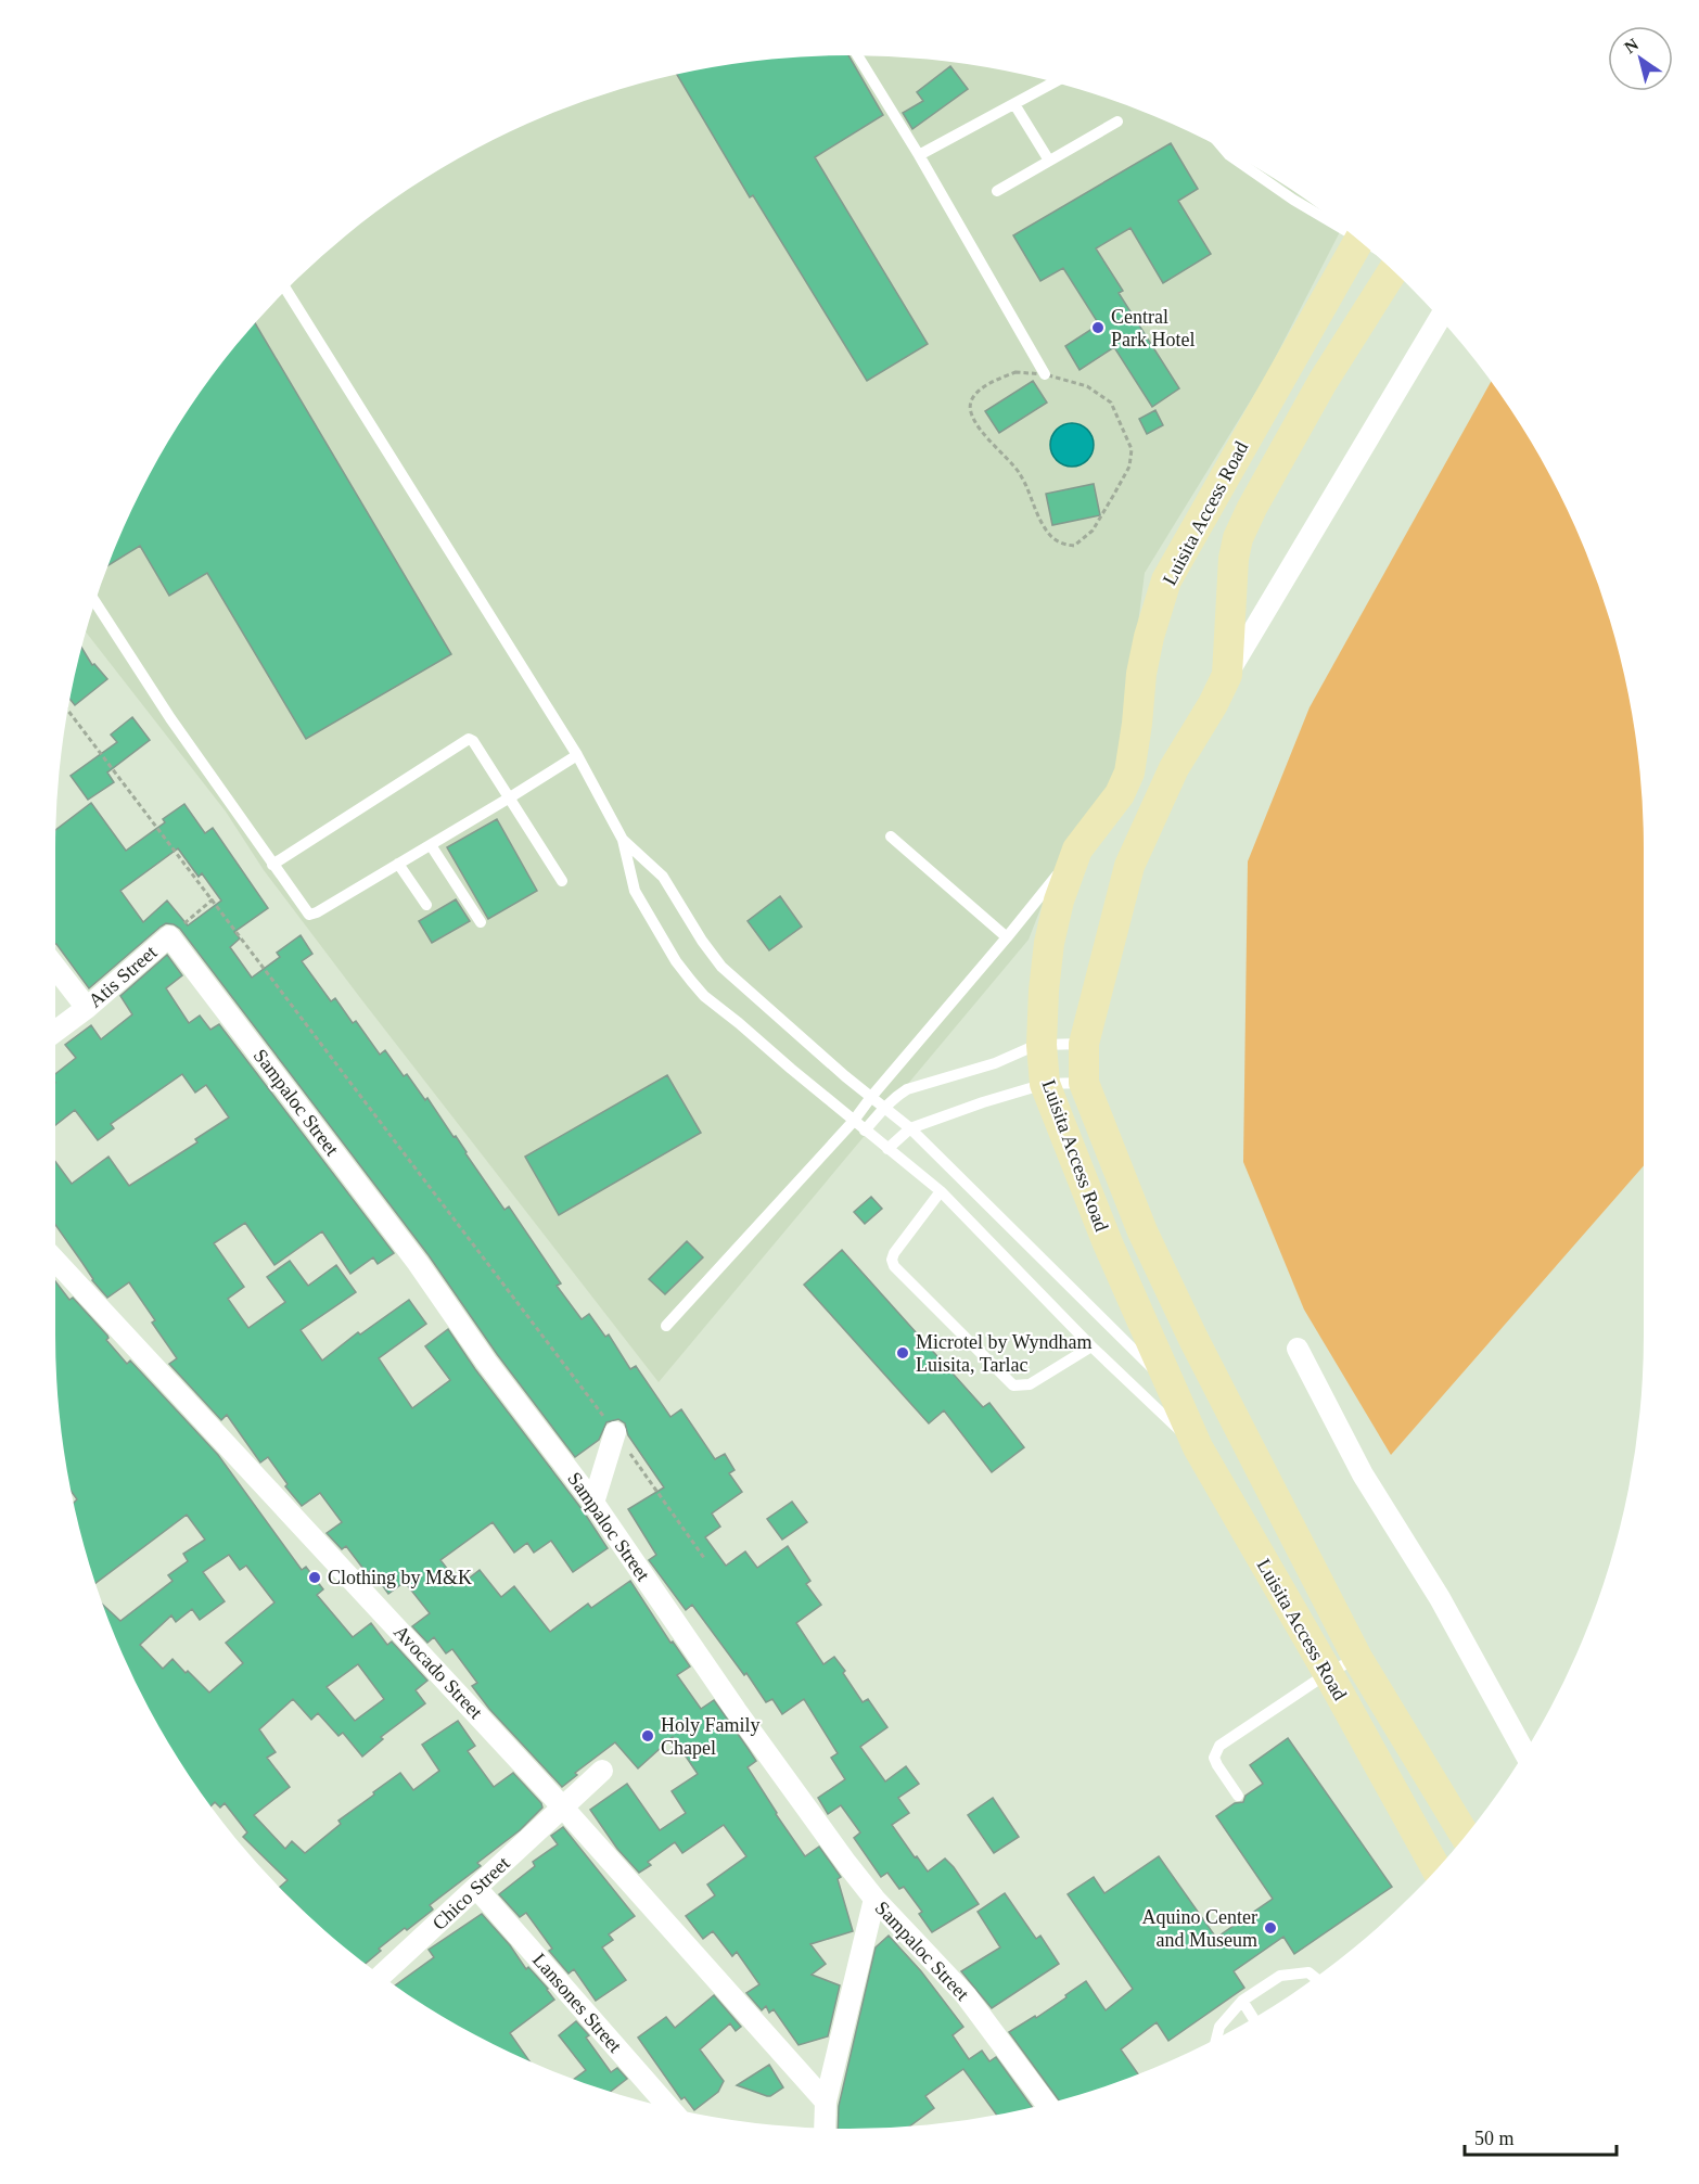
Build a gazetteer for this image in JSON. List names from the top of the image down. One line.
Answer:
{"streets":{"main road":["Luisita Access Road"],"street":["Atis Street","Sampaloc Street","Avocado Street","Chico Street","Lansones Street"]},"crossings":[["Atis Street","Sampaloc Street"],["Avocado Street","Chico Street"],["Chico Street","Lansones Street"]],"places":["Central Park Hotel","Microtel by Wyndham Luisita, Tarlac","Clothing by M&K","Holy Family Chapel","Aquino Center and Museum"],"scale_bar":"50 m","north":"top left"}
